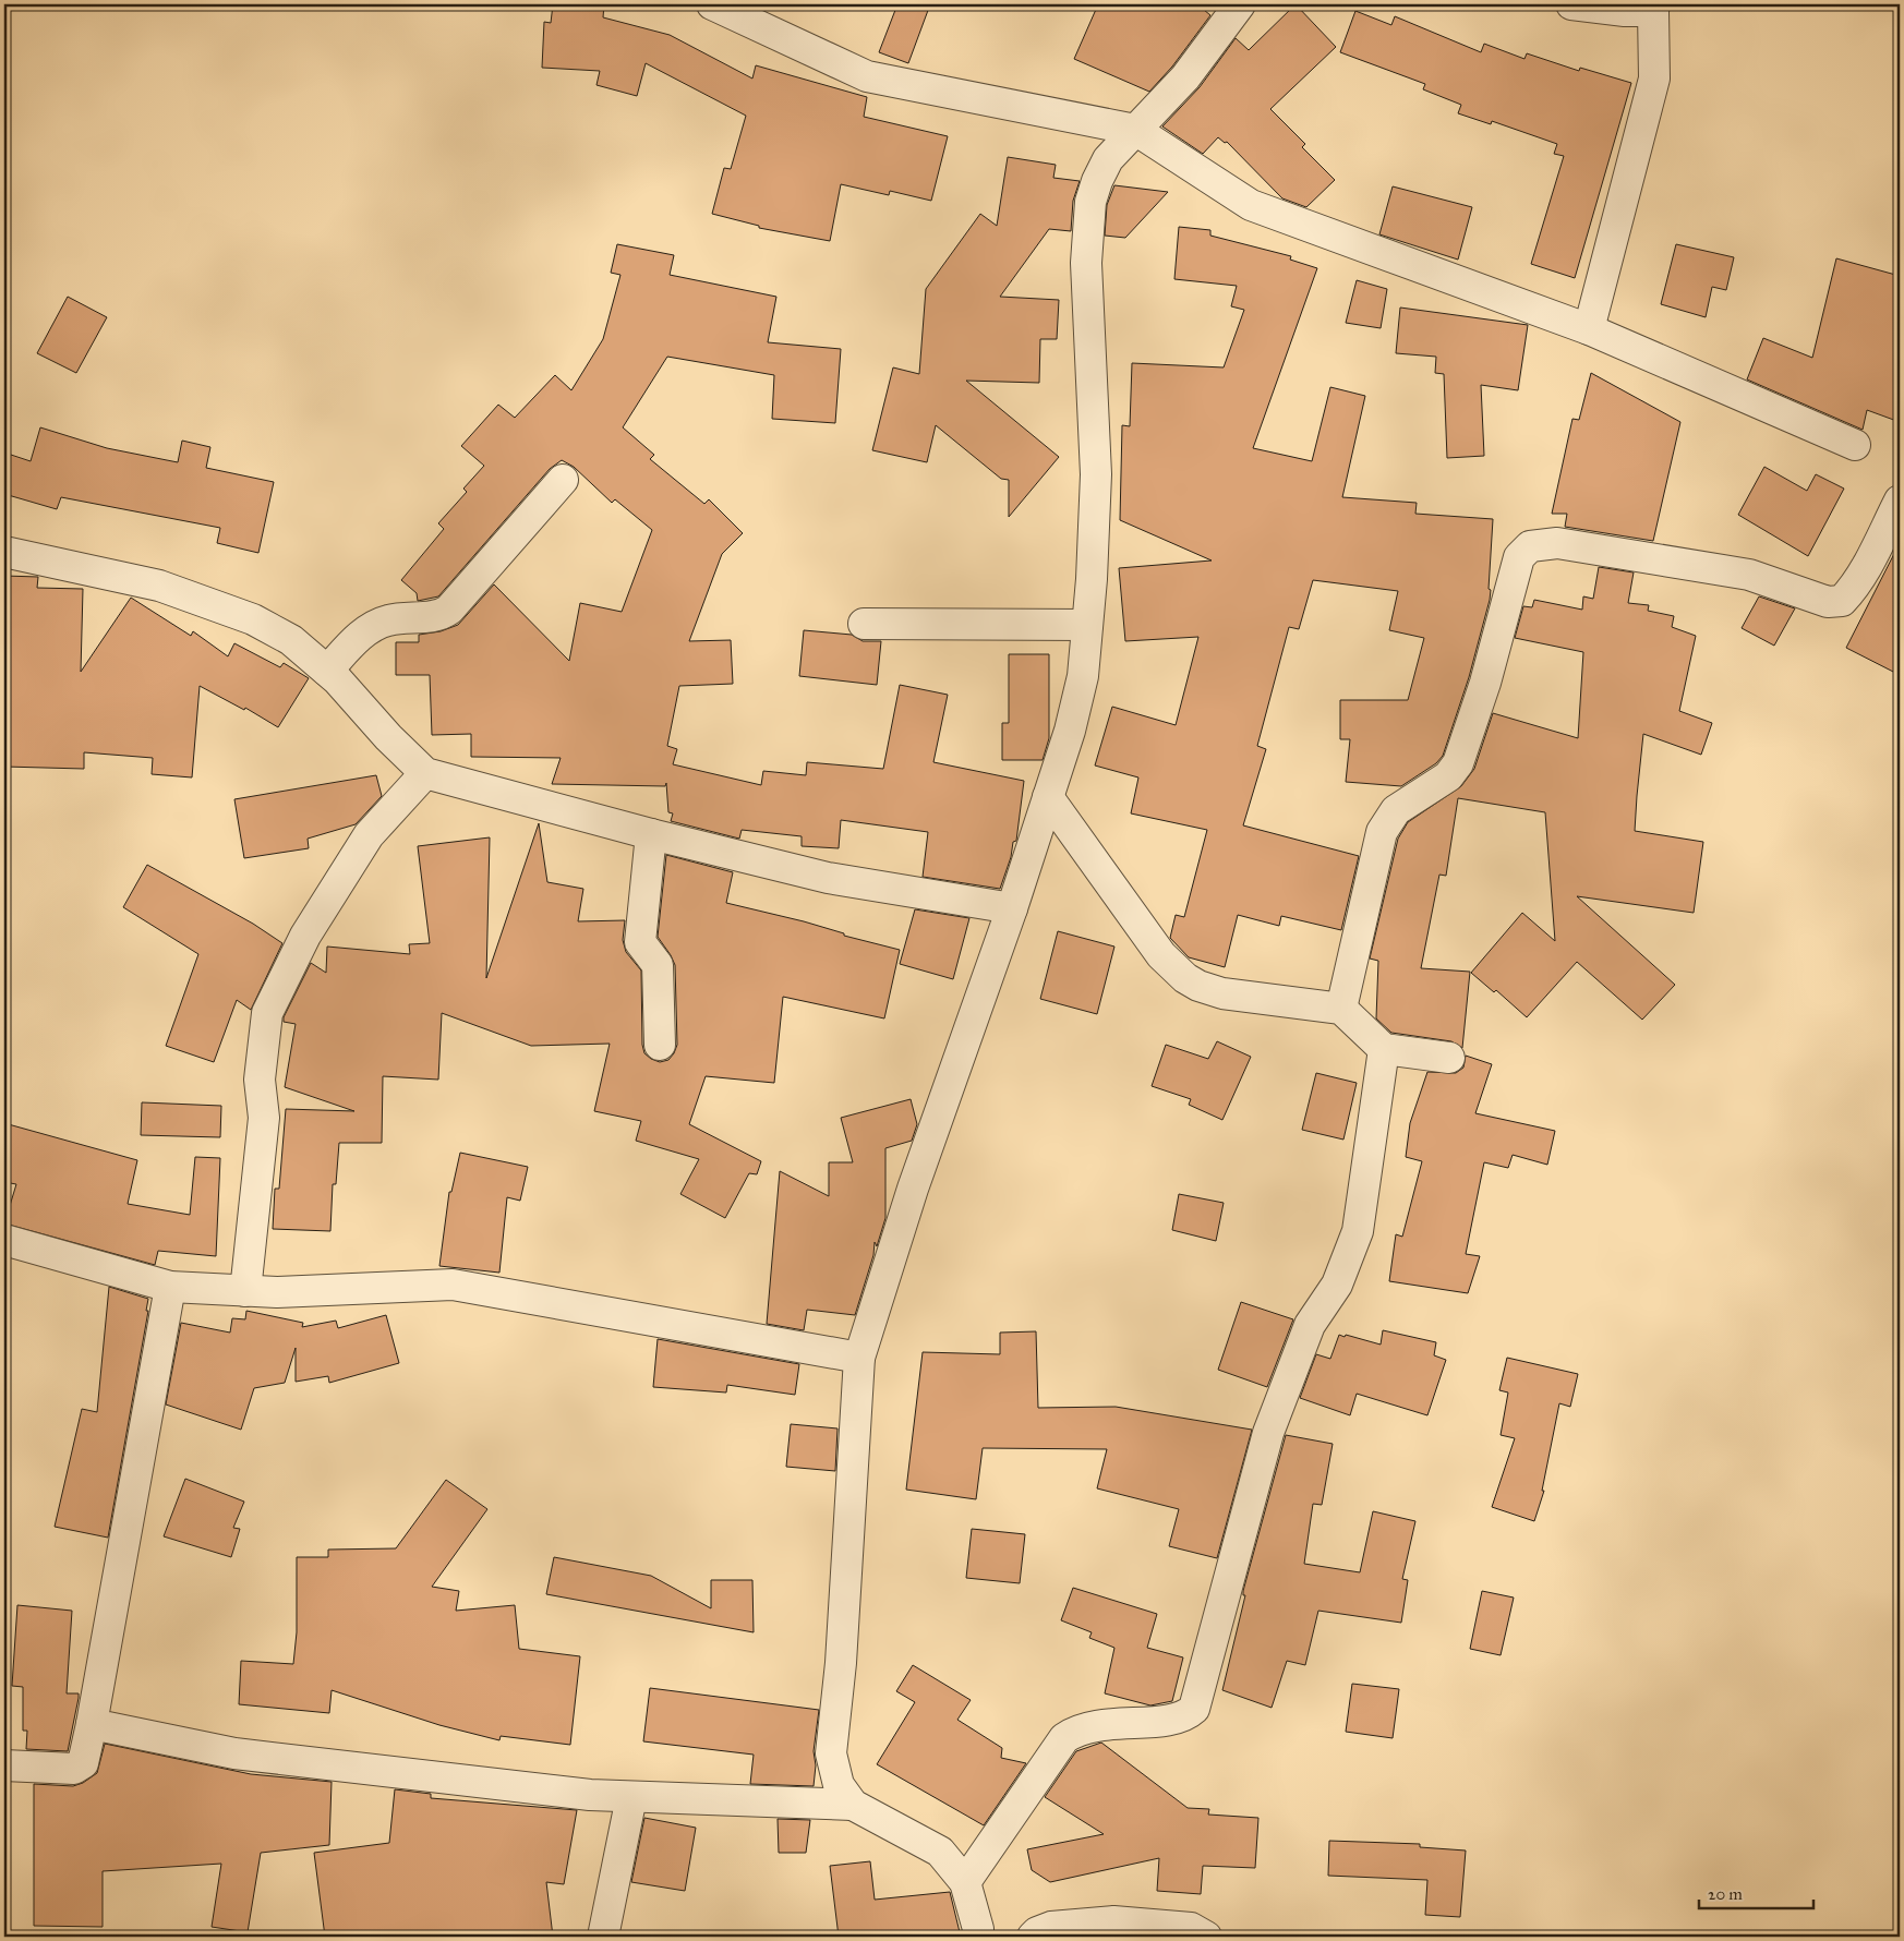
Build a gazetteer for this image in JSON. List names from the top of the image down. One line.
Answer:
{"scale_bar":"20 m"}
